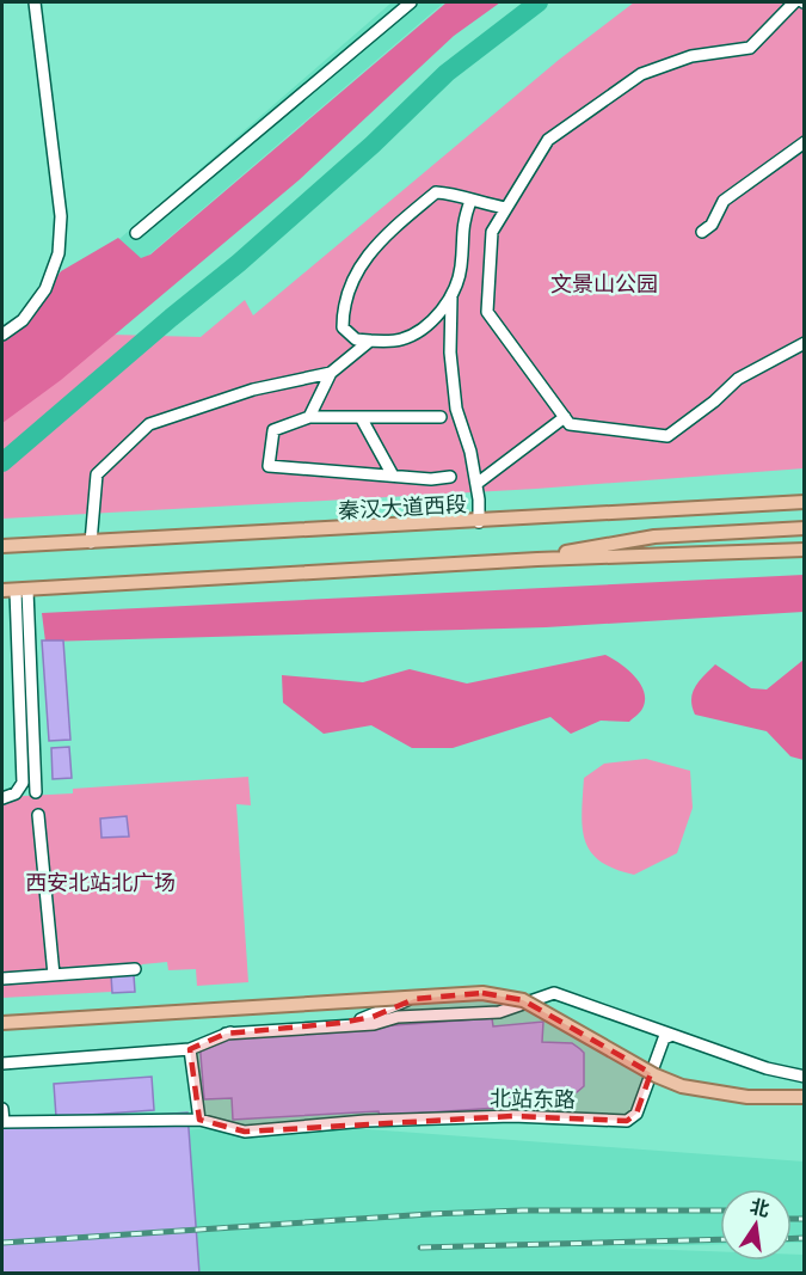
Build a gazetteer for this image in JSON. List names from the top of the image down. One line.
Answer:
{"streets":{"main road":["秦汉大道西段"],"street":["北站东路"]},"parks":["文景山公园","西安北站北广场"],"north":"top"}
